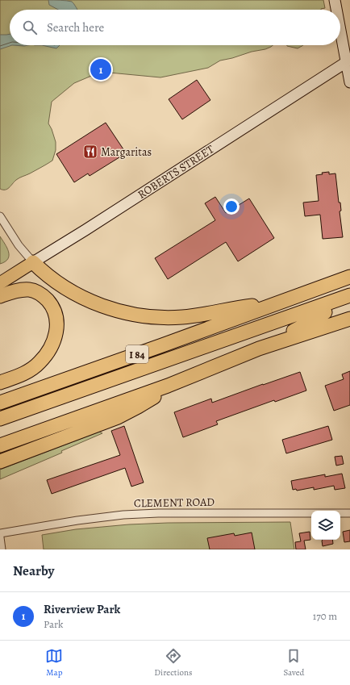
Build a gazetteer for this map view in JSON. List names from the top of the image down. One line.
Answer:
{"streets":{"highway":["I 84"],"main road":["ROBERTS STREET"],"street":["CLEMENT ROAD"]},"places":{"restaurant":["Margaritas"]},"page":{"search":"Search here","pins":"1","heading":"Nearby","list":[{"mark":"1","name":"Riverview Park","note":"Park","value":"170 m"}],"nav":["Map","Directions","Saved"]}}
